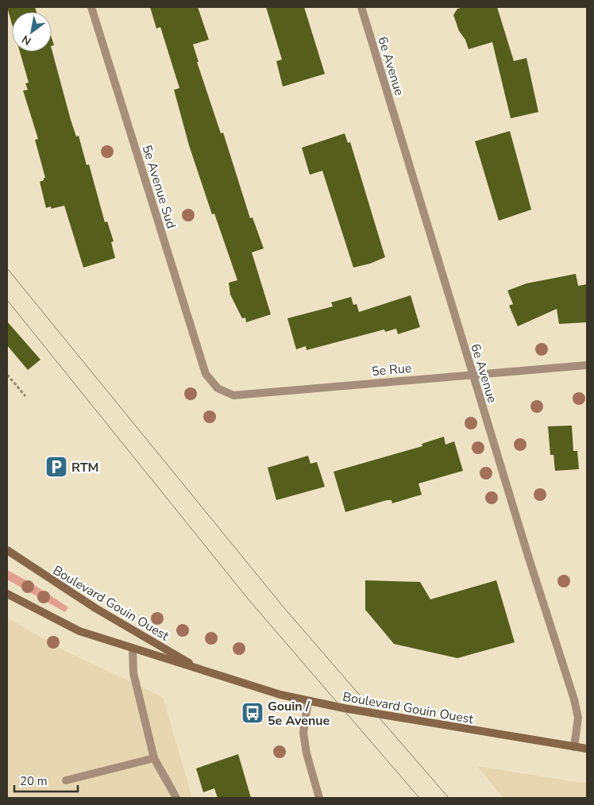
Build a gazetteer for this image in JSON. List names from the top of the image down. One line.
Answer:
{"streets":{"main road":["Boulevard Gouin Ouest"],"street":["6e Avenue","5e Avenue Sud","5e Rue"]},"crossings":[["6e Avenue","5e Rue"],["6e Avenue","Boulevard Gouin Ouest"],["5e Avenue Sud","5e Rue"]],"places":{"parking":["RTM"],"bus stop":["Gouin / 5e Avenue"]},"scale_bar":"20 m","north":"bottom left"}
